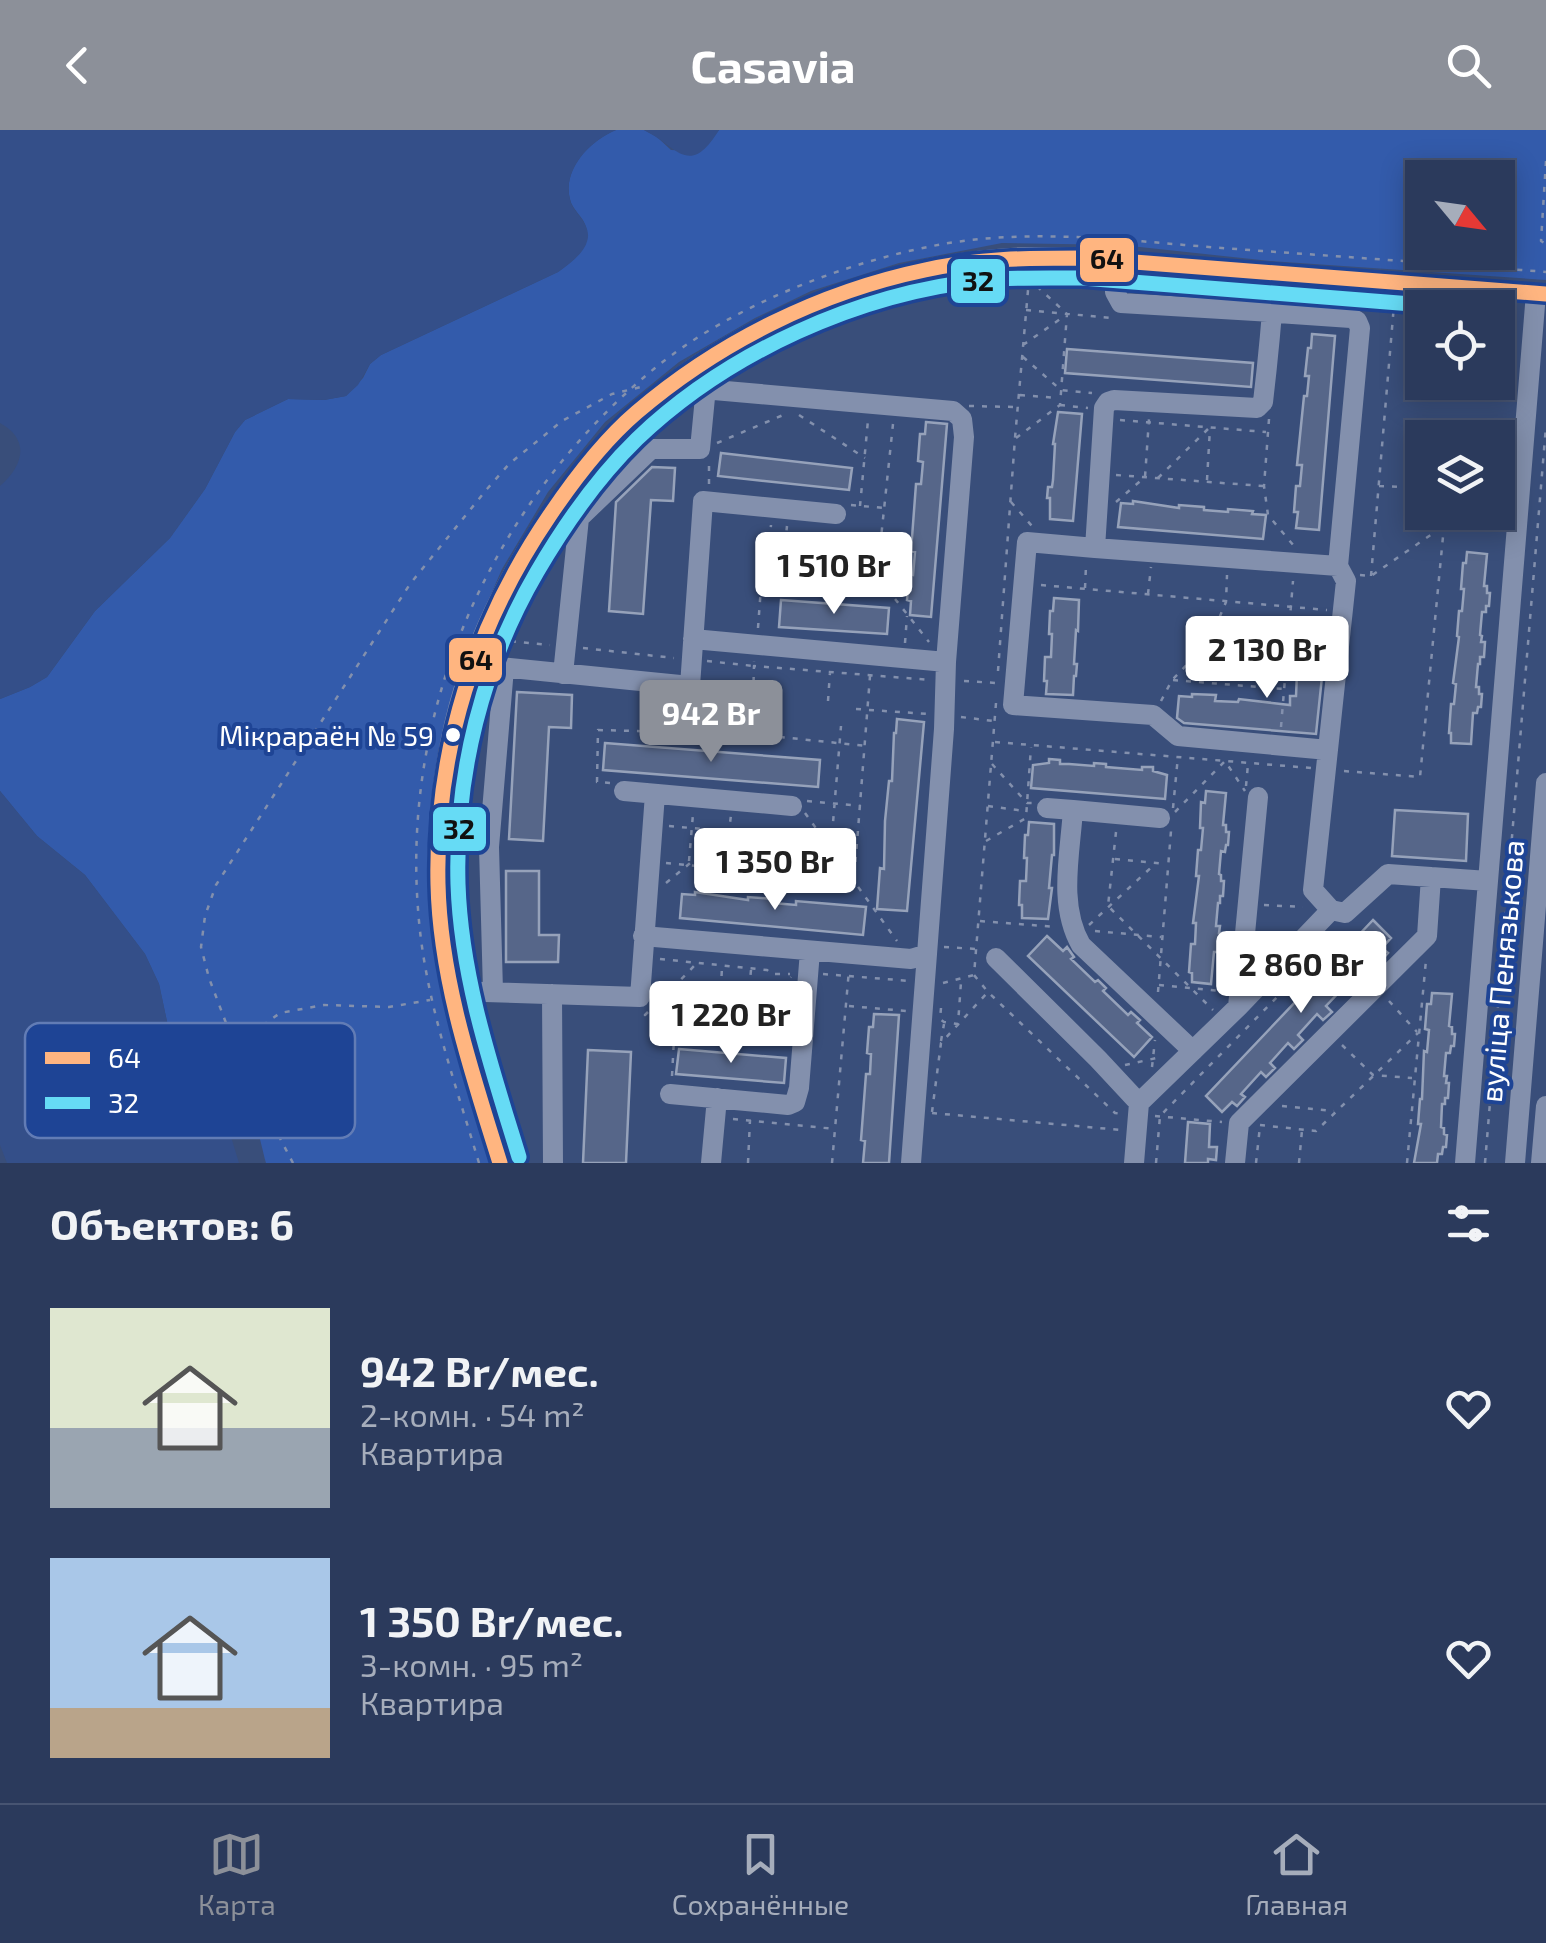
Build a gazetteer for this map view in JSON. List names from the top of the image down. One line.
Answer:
{"streets":{"street":["вуліца Пенязькова"]},"places":["Мікрараён № 59"],"lines":["transit line 64","transit line 32"],"legend":["64","32"],"north":"bottom right","page":{"header":"Casavia","price":["1 510 Br","2 130 Br","942 Br","1 350 Br","2 860 Br","1 220 Br"],"heading":"Объектов: 6","list":[{"name":"942 Br/мес.","note":"2-комн. · 54 m² · Квартира"},{"name":"1 350 Br/мес.","note":"3-комн. · 95 m² · Квартира"}],"tabs":["Карта","Сохранённые","Главная"]}}
